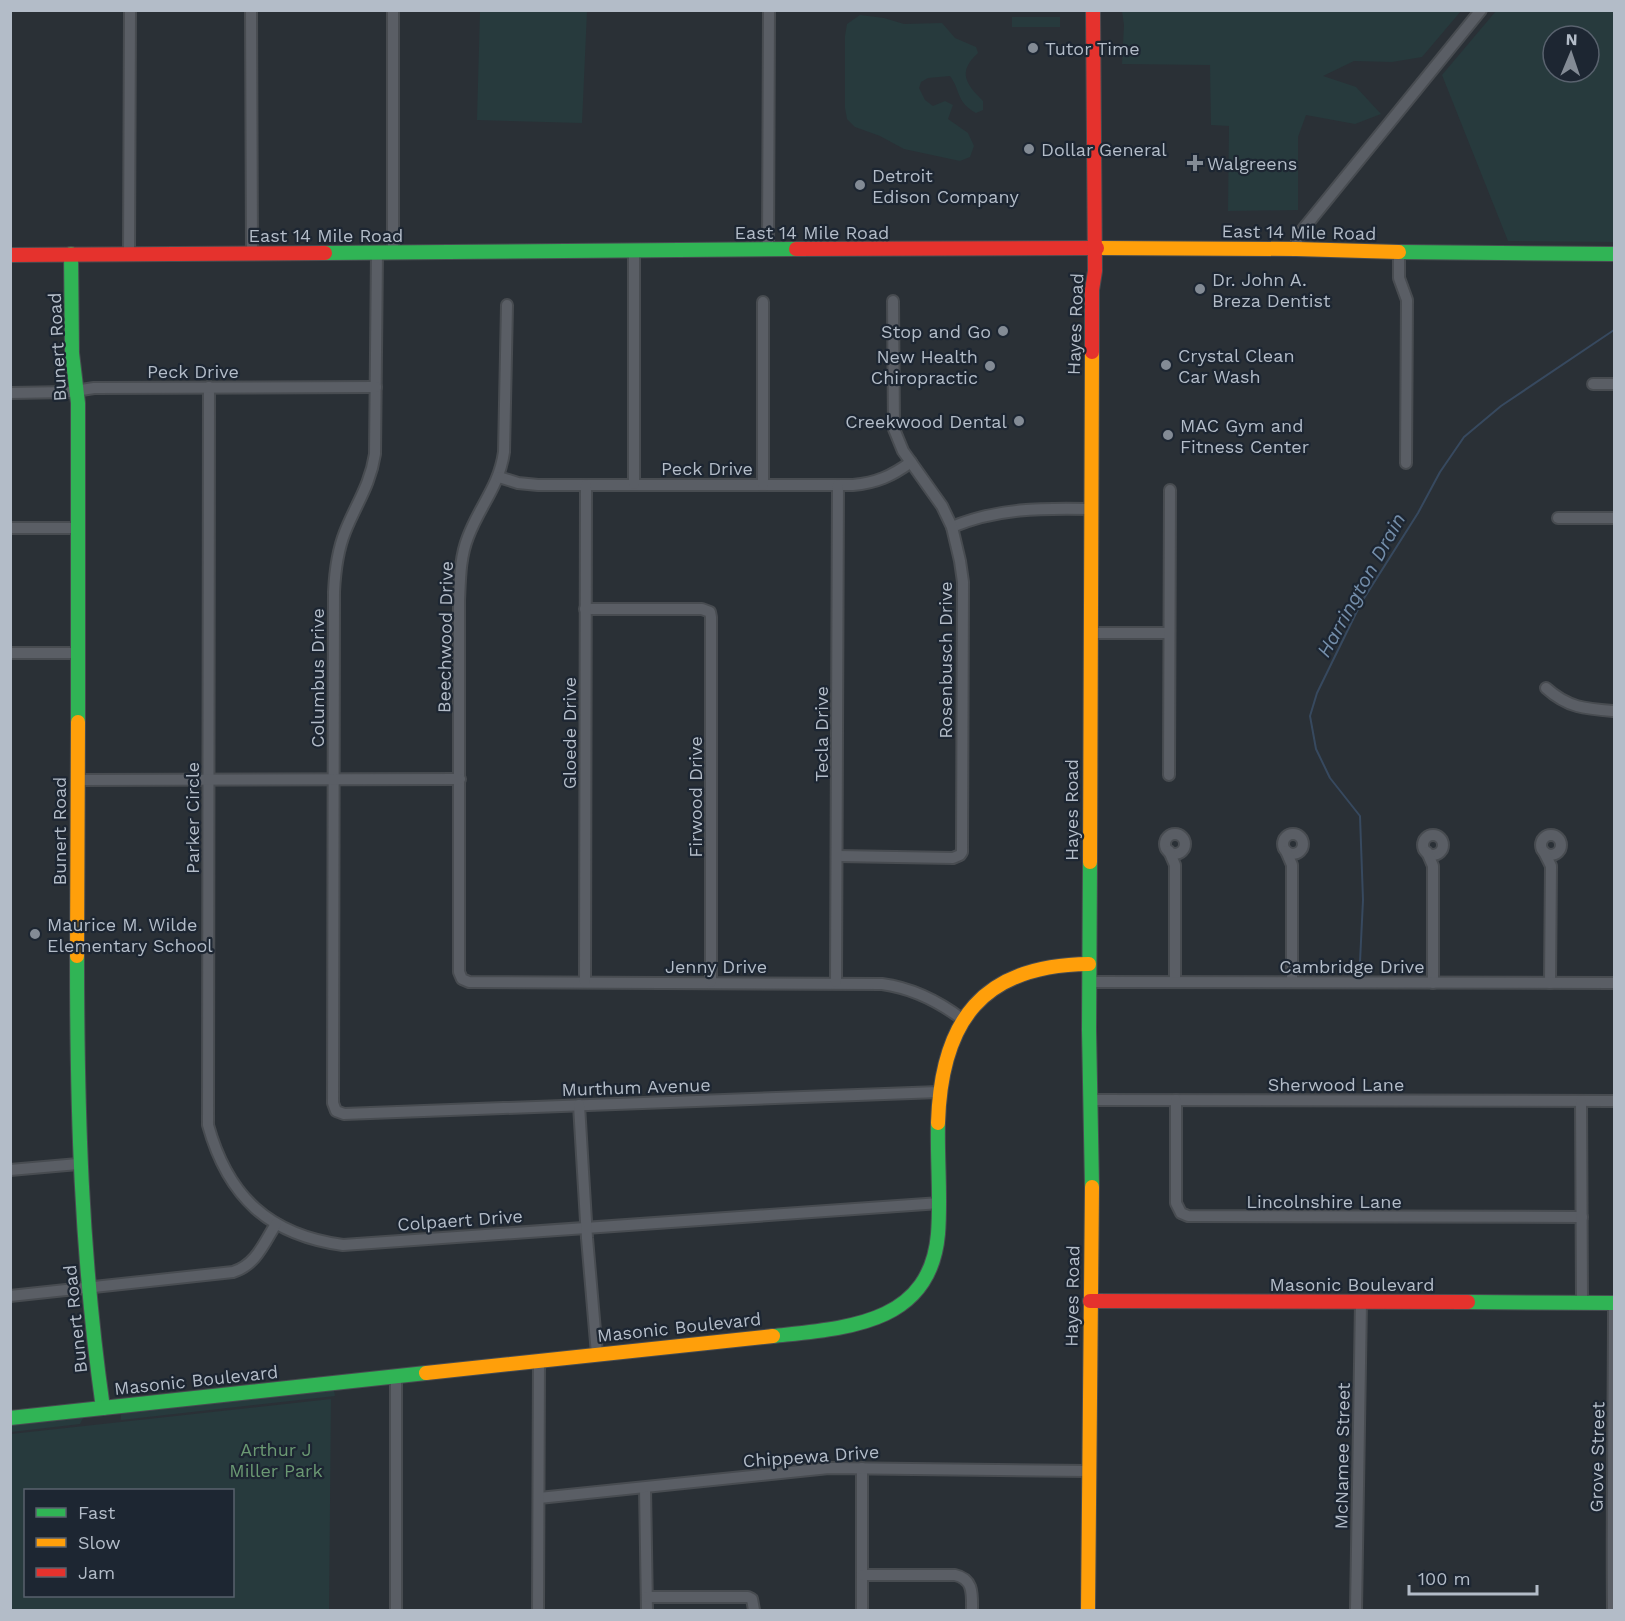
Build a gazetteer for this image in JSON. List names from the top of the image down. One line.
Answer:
{"streets":{"street":["East 14 Mile Road","Hayes Road","Bunert Road","Peck Drive","Beechwood Drive","Rosenbusch Drive","Columbus Drive","Gloede Drive","Tecla Drive","Firwood Drive","Parker Circle","Jenny Drive","Cambridge Drive","Sherwood Lane","Murthum Avenue","Lincolnshire Lane","Colpaert Drive","Masonic Boulevard","Chippewa Drive","McNamee Street","Grove Street"]},"crossings":[["East 14 Mile Road","Hayes Road"],["East 14 Mile Road","Bunert Road"],["East 14 Mile Road","Columbus Drive"],["Hayes Road","Cambridge Drive"],["Hayes Road","Sherwood Lane"],["Hayes Road","Masonic Boulevard"],["Hayes Road","Chippewa Drive"],["Bunert Road","Peck Drive"],["Bunert Road","Masonic Boulevard"],["Peck Drive","Beechwood Drive"],["Peck Drive","Rosenbusch Drive"],["Peck Drive","Columbus Drive"],["Peck Drive","Gloede Drive"],["Peck Drive","Tecla Drive"],["Peck Drive","Parker Circle"],["Beechwood Drive","Jenny Drive"],["Rosenbusch Drive","Tecla Drive"],["Columbus Drive","Murthum Avenue"],["Gloede Drive","Firwood Drive"],["Gloede Drive","Jenny Drive"],["Tecla Drive","Jenny Drive"],["Firwood Drive","Jenny Drive"],["Parker Circle","Colpaert Drive"],["Jenny Drive","Masonic Boulevard"],["Sherwood Lane","Lincolnshire Lane"],["Murthum Avenue","Masonic Boulevard"],["Colpaert Drive","Masonic Boulevard"],["Masonic Boulevard","McNamee Street"],["Masonic Boulevard","Grove Street"]],"water":["Harrington Drain"],"parks":["Arthur J Miller Park"],"places":{"other":["Tutor Time","Dollar General","Detroit Edison Company","Dr. John A. Breza Dentist","Stop and Go","Crystal Clean Car Wash","New Health Chiropractic","Creekwood Dental","MAC Gym and Fitness Center","Maurice M. Wilde Elementary School"],"health":["Walgreens"]},"legend":["Fast","Slow","Jam"],"scale_bar":"100 m","north":"top"}
